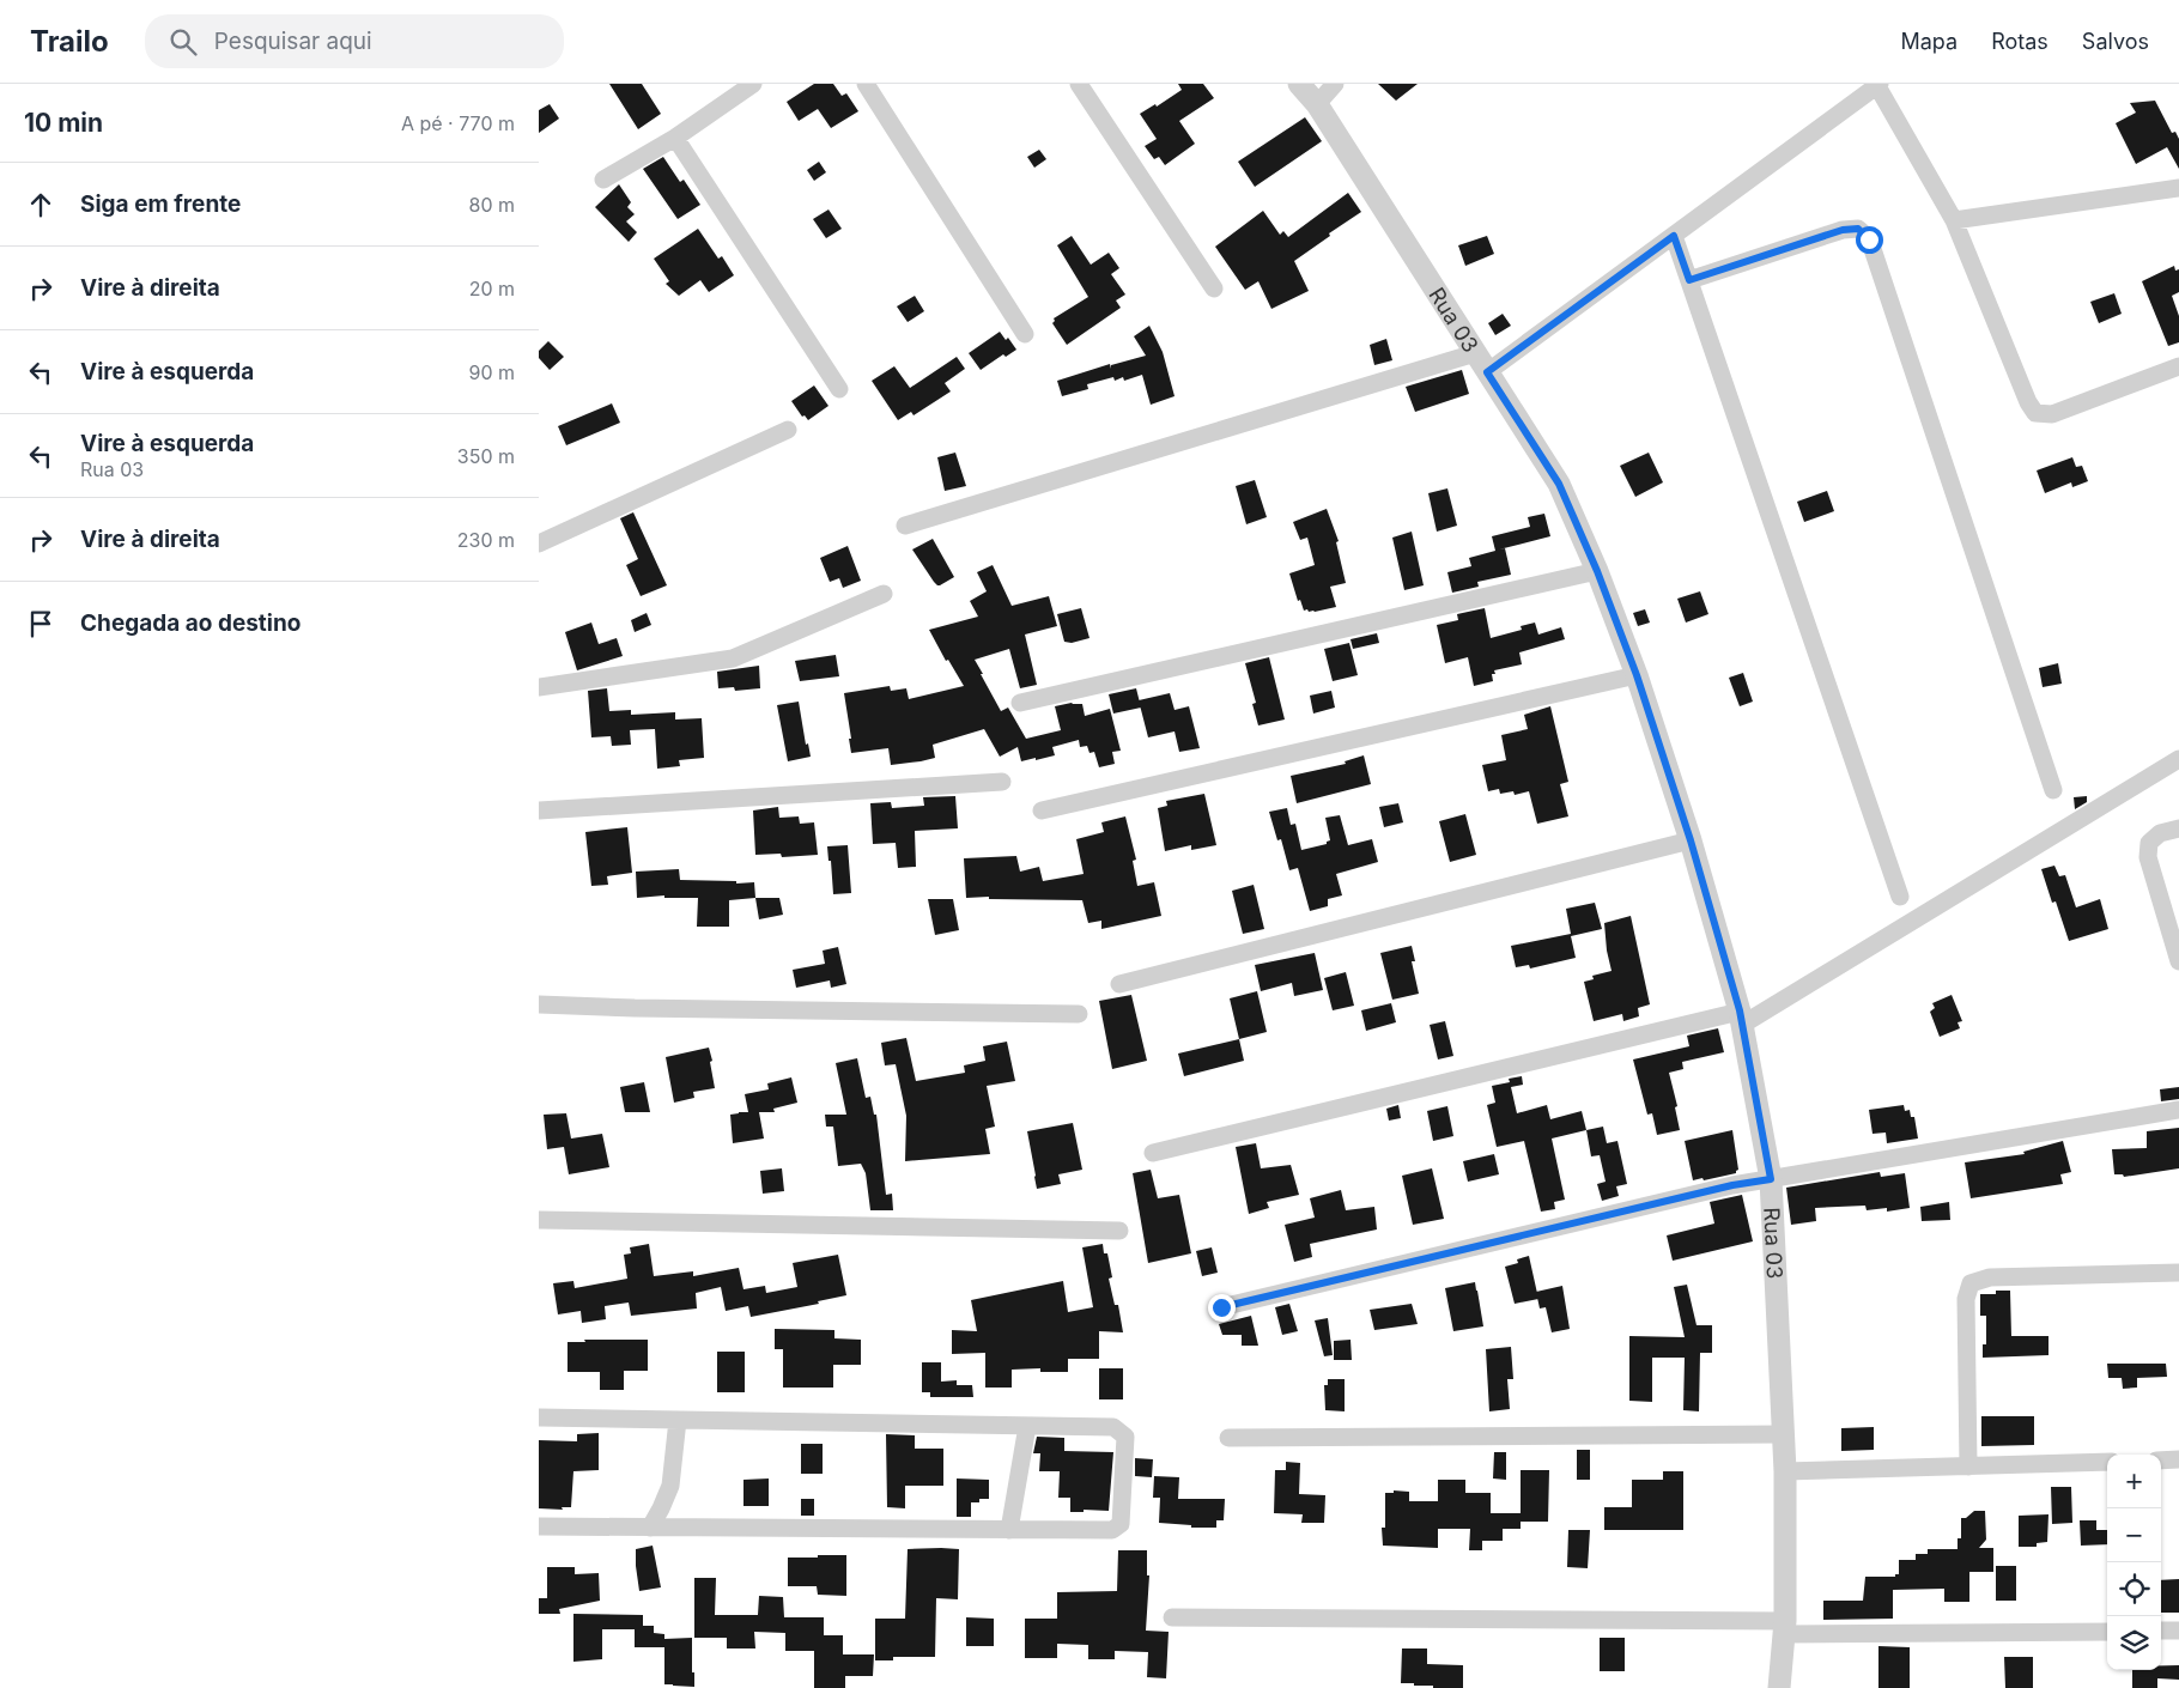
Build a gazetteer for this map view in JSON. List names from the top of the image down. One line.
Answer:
{"streets":{"street":["Rua 03"]},"page":{"header":"Trailo","search":"Pesquisar aqui","nav":["Mapa","Rotas","Salvos"],"heading":["10 min","A pé · 770 m"],"list":[["Siga em frente","80 m"],["Vire à direita","20 m"],["Vire à esquerda","90 m"],["Vire à esquerda","Rua 03","350 m"],["Vire à direita","230 m"],"Chegada ao destino"],"map_buttons":["+","−"]}}
